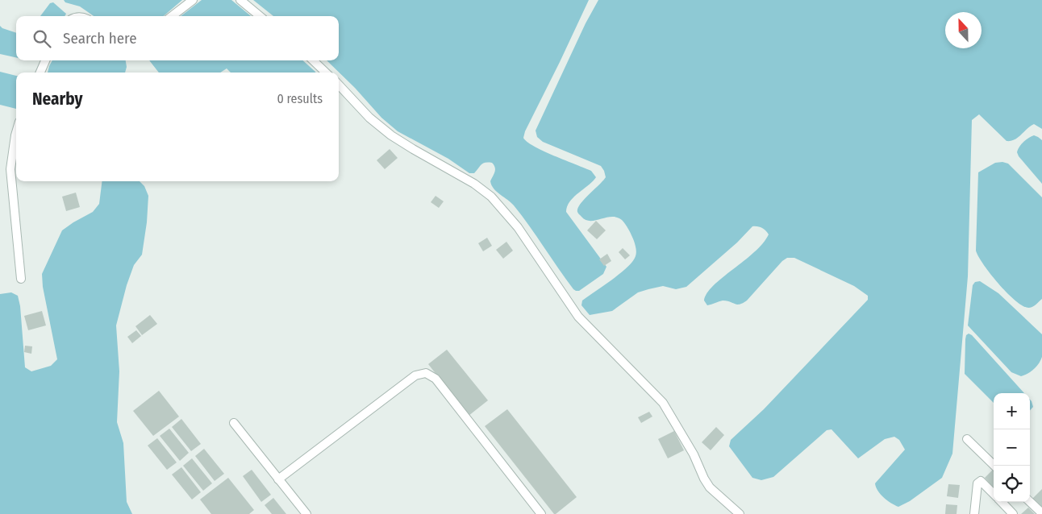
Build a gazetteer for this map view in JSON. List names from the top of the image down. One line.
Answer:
{"north":"top","page":{"search":"Search here","heading":["Nearby","0 results"],"map_buttons":["+","−"]}}
